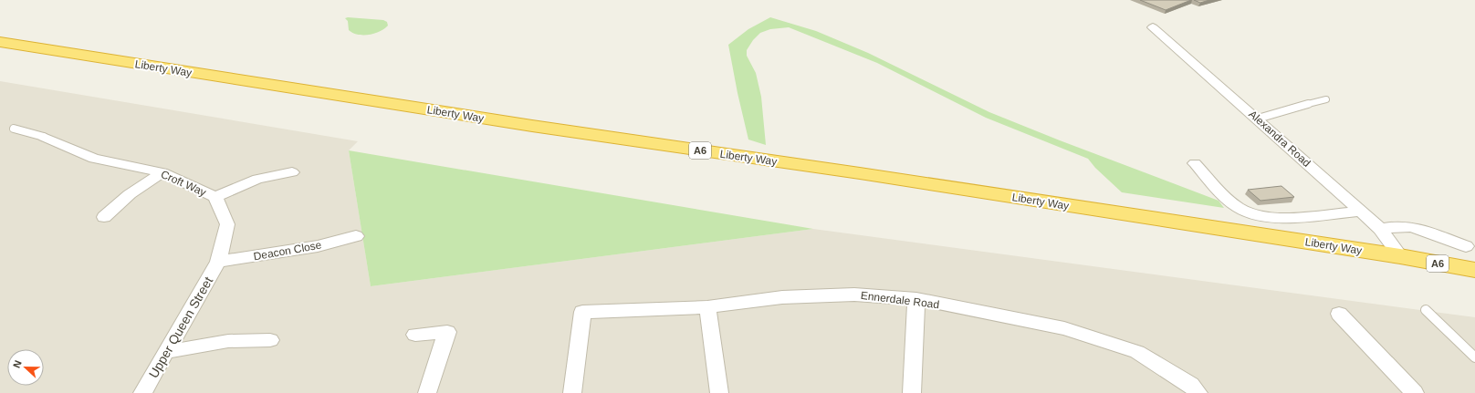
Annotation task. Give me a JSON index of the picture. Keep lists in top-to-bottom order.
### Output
{
  "streets": {
    "highway": ["Liberty Way", "A6"],
    "street": [
      "Alexandra Road",
      "Croft Way",
      "Deacon Close",
      "Ennerdale Road",
      "Upper Queen Street"
    ]
  },
  "crossings": [
    ["Liberty Way", "Alexandra Road"],
    ["Croft Way", "Deacon Close"],
    ["Croft Way", "Upper Queen Street"],
    ["Deacon Close", "Upper Queen Street"]
  ],
  "north": "left"
}
